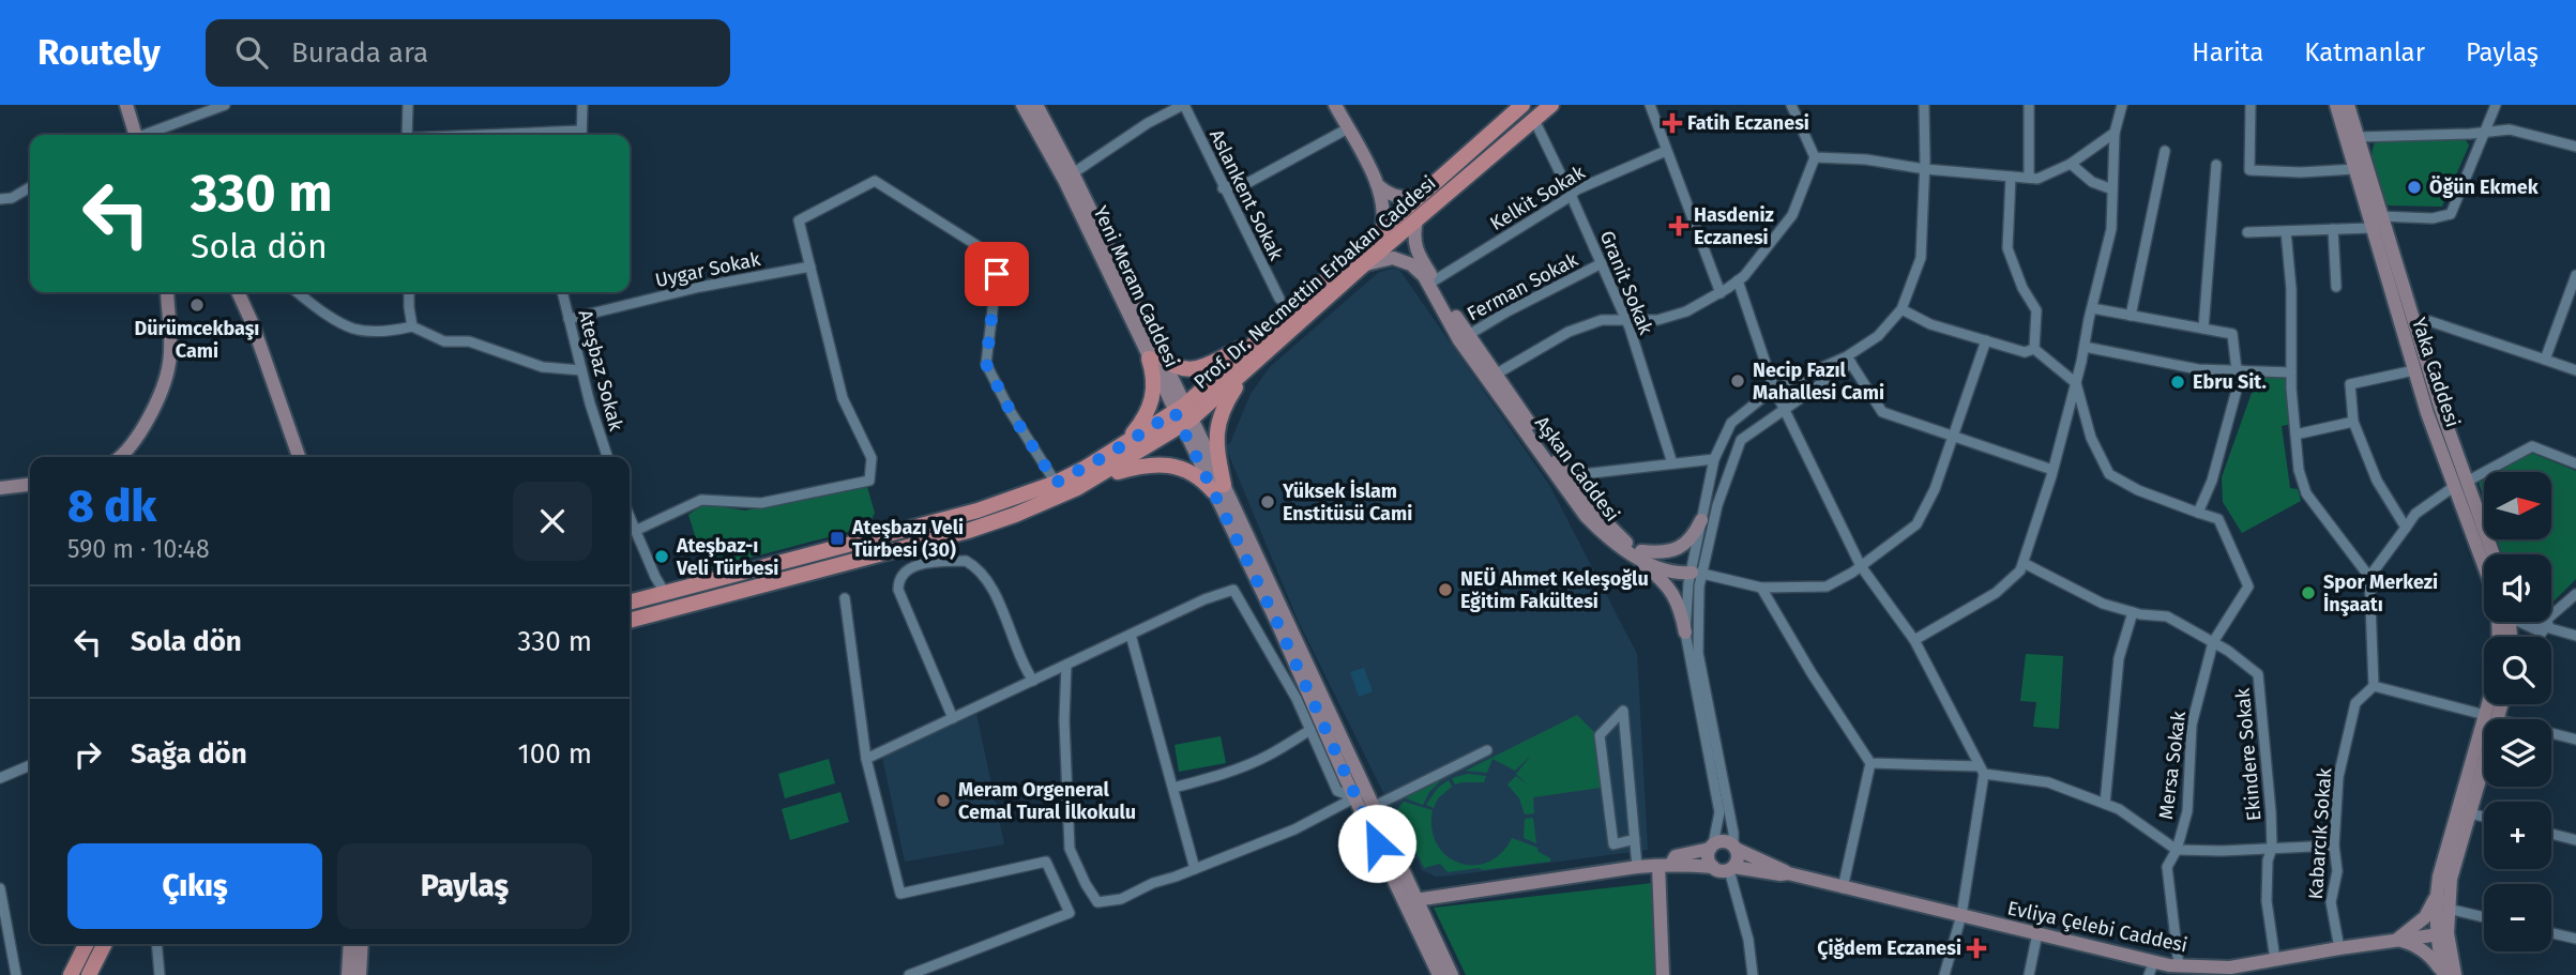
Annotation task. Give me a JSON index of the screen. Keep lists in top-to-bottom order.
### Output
{
  "streets": {
    "main road": ["Prof. Dr. Necmettin Erbakan Caddesi"],
    "street": [
      "Aslankent Sokak",
      "Kelkit Sokak",
      "Uygar Sokak",
      "Granit Sokak",
      "Yeni Meram Caddesi",
      "Ferman Sokak",
      "Ateşbaz Sokak",
      "Yaka Caddesi",
      "Aşkan Caddesi",
      "Ekindere Sokak",
      "Mersa Sokak",
      "Kabarcık Sokak",
      "Evliya Çelebi Caddesi"
    ]
  },
  "crossings": [
    ["Kelkit Sokak", "Granit Sokak"],
    ["Kelkit Sokak", "Aşkan Caddesi"],
    ["Uygar Sokak", "Ateşbaz Sokak"],
    ["Prof. Dr. Necmettin Erbakan Caddesi", "Granit Sokak"],
    ["Prof. Dr. Necmettin Erbakan Caddesi", "Yeni Meram Caddesi"],
    ["Prof. Dr. Necmettin Erbakan Caddesi", "Aşkan Caddesi"],
    ["Granit Sokak", "Ferman Sokak"],
    ["Ferman Sokak", "Aşkan Caddesi"],
    ["Ekindere Sokak", "Mersa Sokak"],
    ["Ekindere Sokak", "Evliya Çelebi Caddesi"],
    ["Mersa Sokak", "Evliya Çelebi Caddesi"],
    ["Kabarcık Sokak", "Evliya Çelebi Caddesi"]
  ],
  "places": {
    "health": ["Fatih Eczanesi", "Hasdeniz Eczanesi", "Çiğdem Eczanesi"],
    "other": [
      "Öğün Ekmek",
      "Dürümcekbaşı Cami",
      "Necip Fazıl Mahallesi Cami",
      "Ebru Sit.",
      "Yüksek İslam Enstitüsü Cami",
      "Ateşbaz-ı Veli Türbesi",
      "NEÜ Ahmet Keleşoğlu Eğitim Fakültesi",
      "Spor Merkezi İnşaatı",
      "Meram Orgeneral Cemal Tural İlkokulu"
    ],
    "transit": ["Ateşbazı Veli Türbesi (30)"]
  },
  "north": "right",
  "page": {
    "header": "Routely",
    "search": "Burada ara",
    "nav": ["Harita", "Katmanlar", "Paylaş"],
    "turn": ["330 m", "Sola dön"],
    "heading": ["8 dk", "590 m · 10:48"],
    "map_buttons": ["+", "−"],
    "list": [
      {
        "name": "Sola dön",
        "value": "330 m"
      },
      {
        "name": "Sağa dön",
        "value": "100 m"
      }
    ],
    "buttons": ["Çıkış", "Paylaş"]
  }
}
